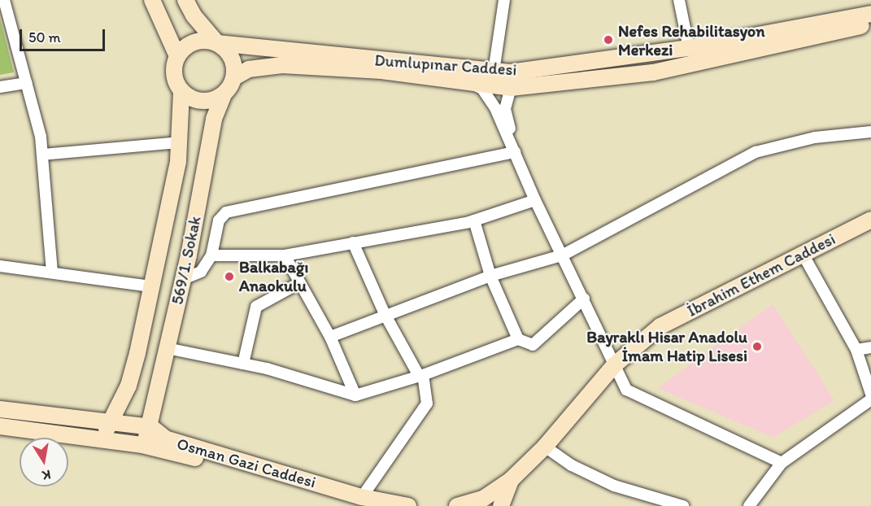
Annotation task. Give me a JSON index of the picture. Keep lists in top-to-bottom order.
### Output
{
  "streets": {
    "main road": [
      "Dumlupınar Caddesi",
      "569/1. Sokak",
      "İbrahim Ethem Caddesi",
      "Osman Gazi Caddesi"
    ]
  },
  "crossings": [
    ["Dumlupınar Caddesi", "569/1. Sokak"],
    ["569/1. Sokak", "Osman Gazi Caddesi"]
  ],
  "places": ["Nefes Rehabilitasyon Merkezi", "Balkabağı Anaokulu", "Bayraklı Hisar Anadolu İmam Hatip Lisesi"],
  "scale_bar": "50 m",
  "north": "bottom"
}
